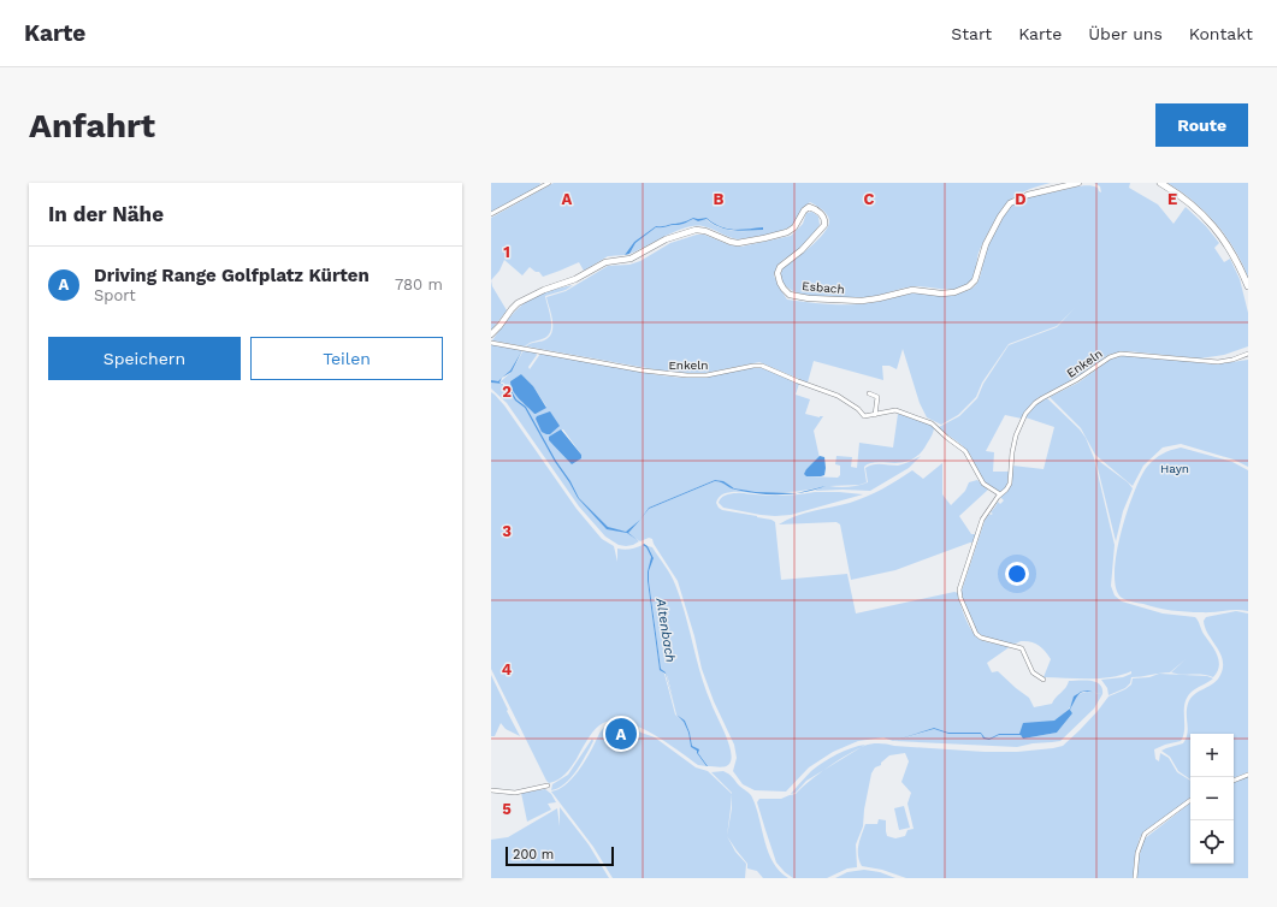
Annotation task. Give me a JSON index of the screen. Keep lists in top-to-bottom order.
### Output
{
  "streets": {
    "street": ["Esbach", "Enkeln"]
  },
  "water": ["Altenbach"],
  "parks": ["Hayn"],
  "scale_bar": "200 m",
  "page": {
    "header": "Karte",
    "nav": [
      "Start",
      "Karte",
      "Über uns",
      "Kontakt"
    ],
    "buttons": [
      "Route",
      ["Speichern", "Teilen"]
    ],
    "title": "Anfahrt",
    "heading": "In der Nähe",
    "list": [
      {
        "mark": "A",
        "name": "Driving Range Golfplatz Kürten",
        "note": "Sport",
        "value": "780 m"
      }
    ],
    "pins": "A",
    "map_buttons": ["+", "−"],
    "scale": "200 m"
  },
  "grid": {
    "columns": [
      "A",
      "B",
      "C",
      "D",
      "E"
    ],
    "rows": [
      "1",
      "2",
      "3",
      "4",
      "5"
    ]
  }
}
